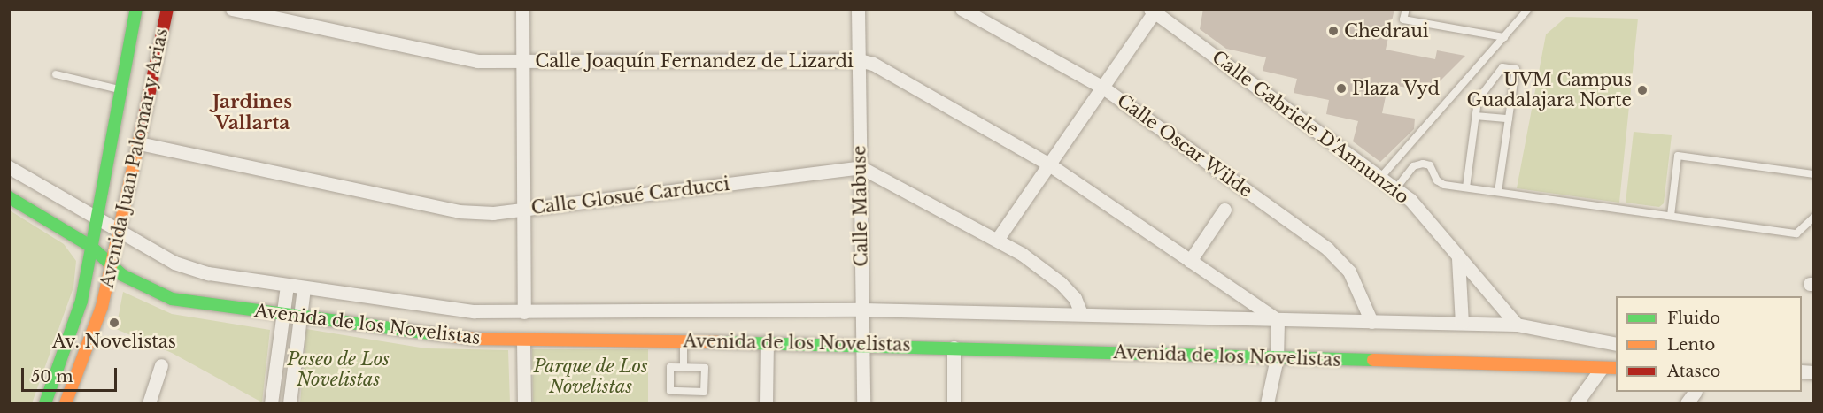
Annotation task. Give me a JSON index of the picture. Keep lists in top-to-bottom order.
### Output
{
  "streets": {
    "street": [
      "Calle Joaquín Fernandez de Lizardi",
      "Calle Gabriele D'Annunzio",
      "Calle Oscar Wilde",
      "Avenida Juan Palomar y Arias",
      "Calle Glosué Carducci",
      "Calle Mabuse",
      "Avenida de los Novelistas"
    ]
  },
  "crossings": [
    ["Calle Joaquín Fernandez de Lizardi", "Calle Mabuse"],
    ["Calle Joaquín Fernandez de Lizardi", "Avenida de los Novelistas"],
    ["Calle Gabriele D'Annunzio", "Avenida de los Novelistas"],
    ["Calle Oscar Wilde", "Avenida de los Novelistas"],
    ["Avenida Juan Palomar y Arias", "Calle Glosué Carducci"],
    ["Avenida Juan Palomar y Arias", "Avenida de los Novelistas"],
    ["Calle Glosué Carducci", "Calle Mabuse"],
    ["Calle Mabuse", "Avenida de los Novelistas"]
  ],
  "districts": ["Jardines Vallarta"],
  "parks": ["Paseo de Los Novelistas", "Parque de Los Novelistas"],
  "places": [
    "Chedraui",
    "Plaza Vyd",
    "UVM Campus Guadalajara Norte",
    "Av. Novelistas"
  ],
  "legend": ["Fluido", "Lento", "Atasco"],
  "scale_bar": "50 m"
}
